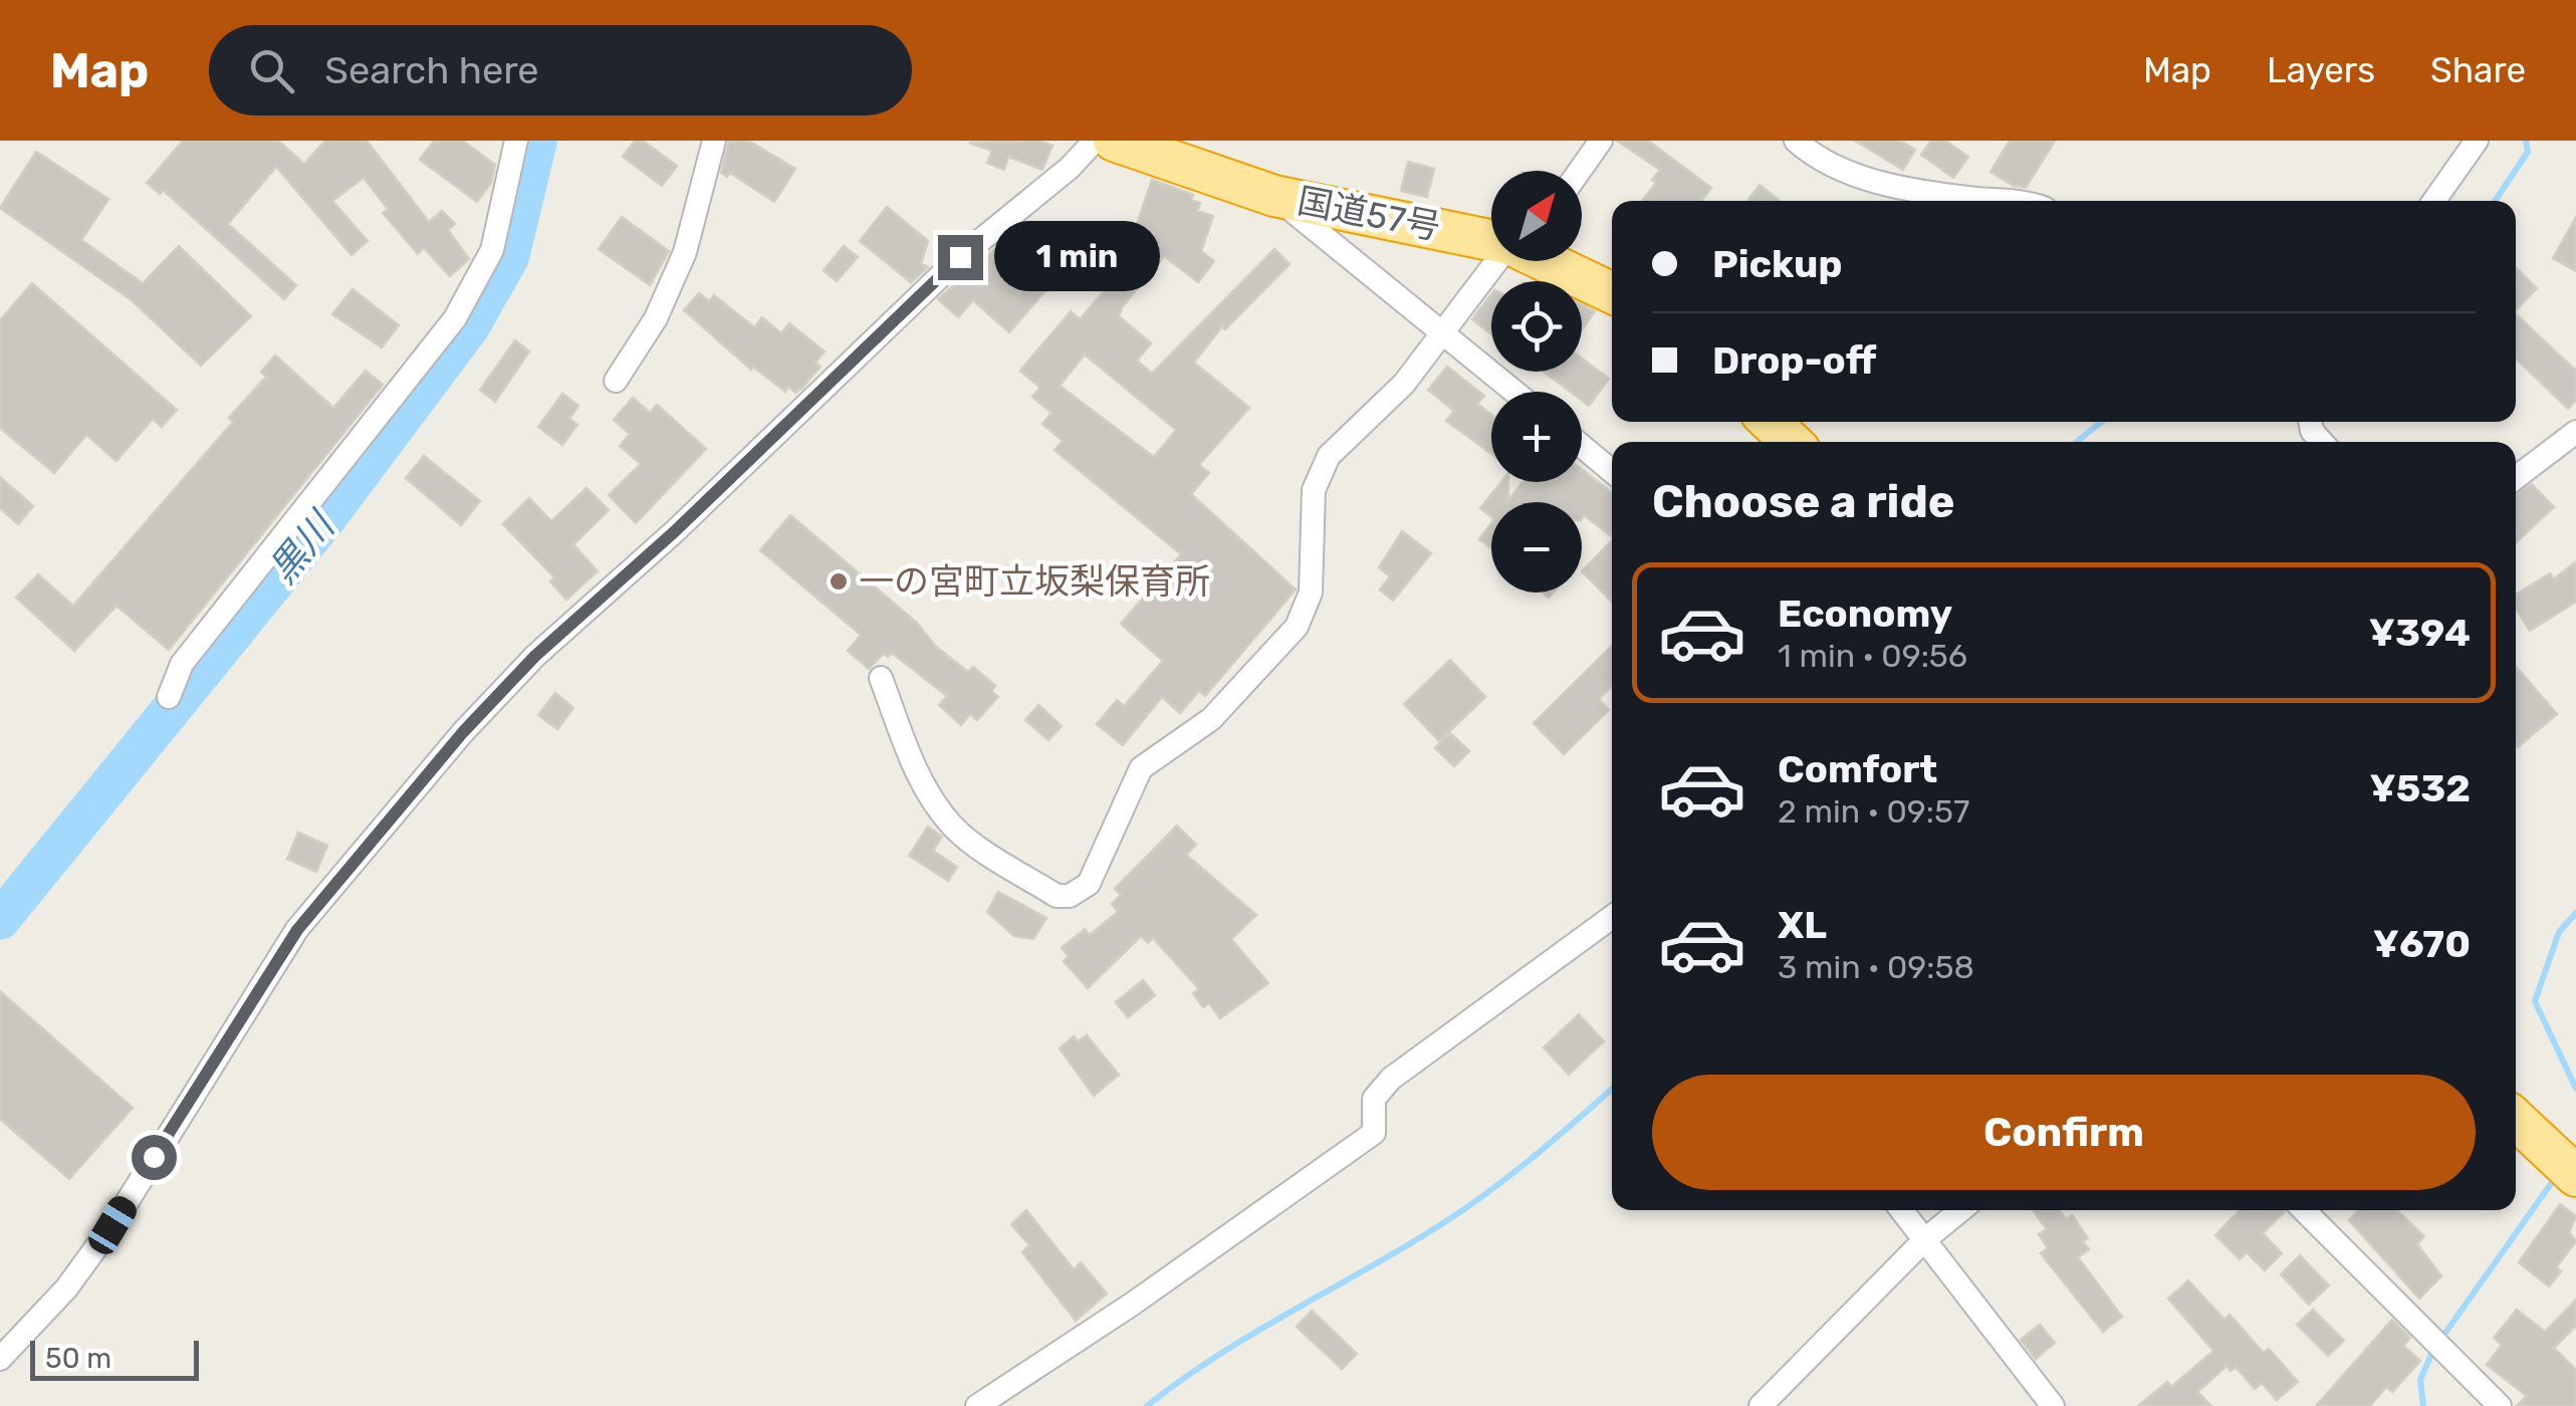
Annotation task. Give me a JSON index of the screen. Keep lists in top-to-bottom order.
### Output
{
  "streets": {
    "highway": ["国道57号"]
  },
  "water": ["黒川"],
  "places": ["一の宮町立坂梨保育所"],
  "scale_bar": "50 m",
  "north": "top right",
  "page": {
    "header": "Map",
    "search": "Search here",
    "nav": ["Map", "Layers", "Share"],
    "map_buttons": ["+", "−"],
    "banner": ["Pickup", "Drop-off"],
    "bubble": "1 min",
    "heading": "Choose a ride",
    "list": [
      {
        "name": "Economy",
        "note": "1 min · 09:56",
        "value": "¥394"
      },
      {
        "name": "Comfort",
        "note": "2 min · 09:57",
        "value": "¥532"
      },
      {
        "name": "XL",
        "note": "3 min · 09:58",
        "value": "¥670"
      }
    ],
    "buttons": "Confirm",
    "scale": "50 m"
  }
}
